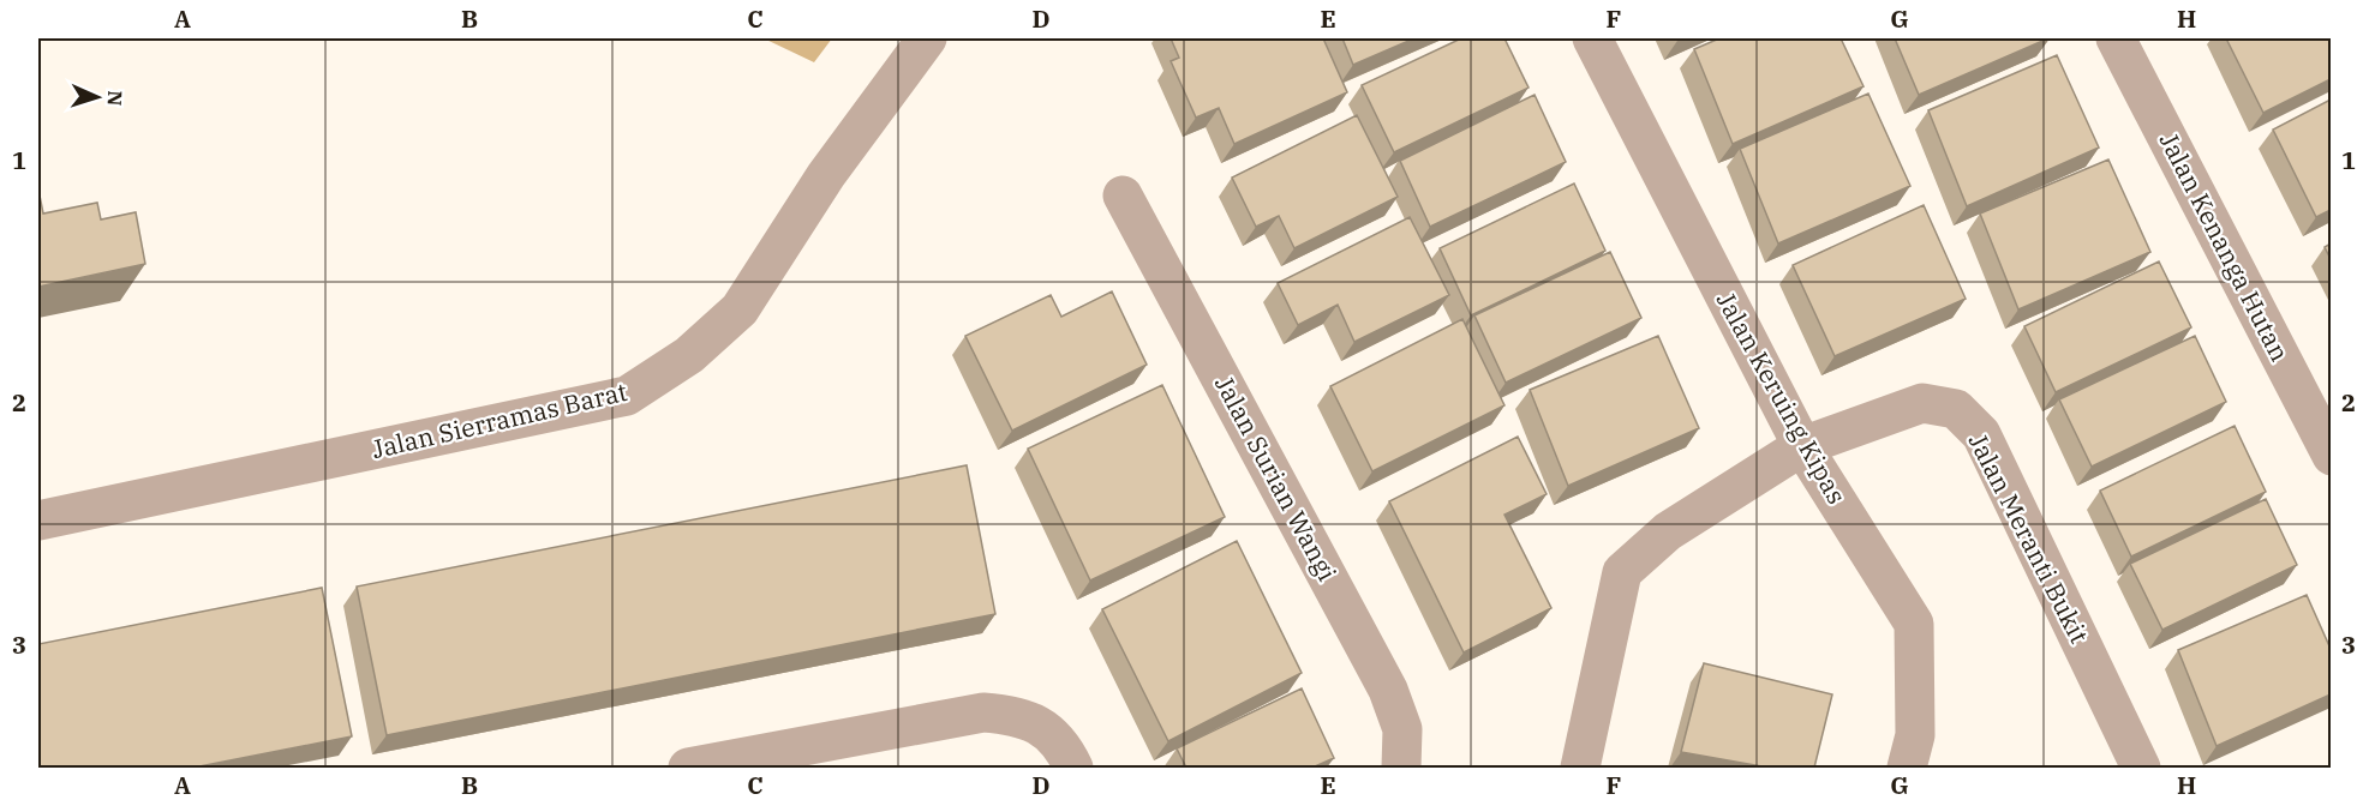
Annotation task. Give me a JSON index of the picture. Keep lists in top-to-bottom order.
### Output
{
  "streets": {
    "street": [
      "Jalan Kenanga Hutan",
      "Jalan Keruing Kipas",
      "Jalan Sierramas Barat",
      "Jalan Surian Wangi",
      "Jalan Meranti Bukit"
    ]
  },
  "crossings": [
    ["Jalan Keruing Kipas", "Jalan Meranti Bukit"]
  ],
  "north": "right",
  "grid": {
    "columns": [
      "A",
      "B",
      "C",
      "D",
      "E",
      "F",
      "G",
      "H"
    ],
    "rows": ["1", "2", "3"]
  }
}
